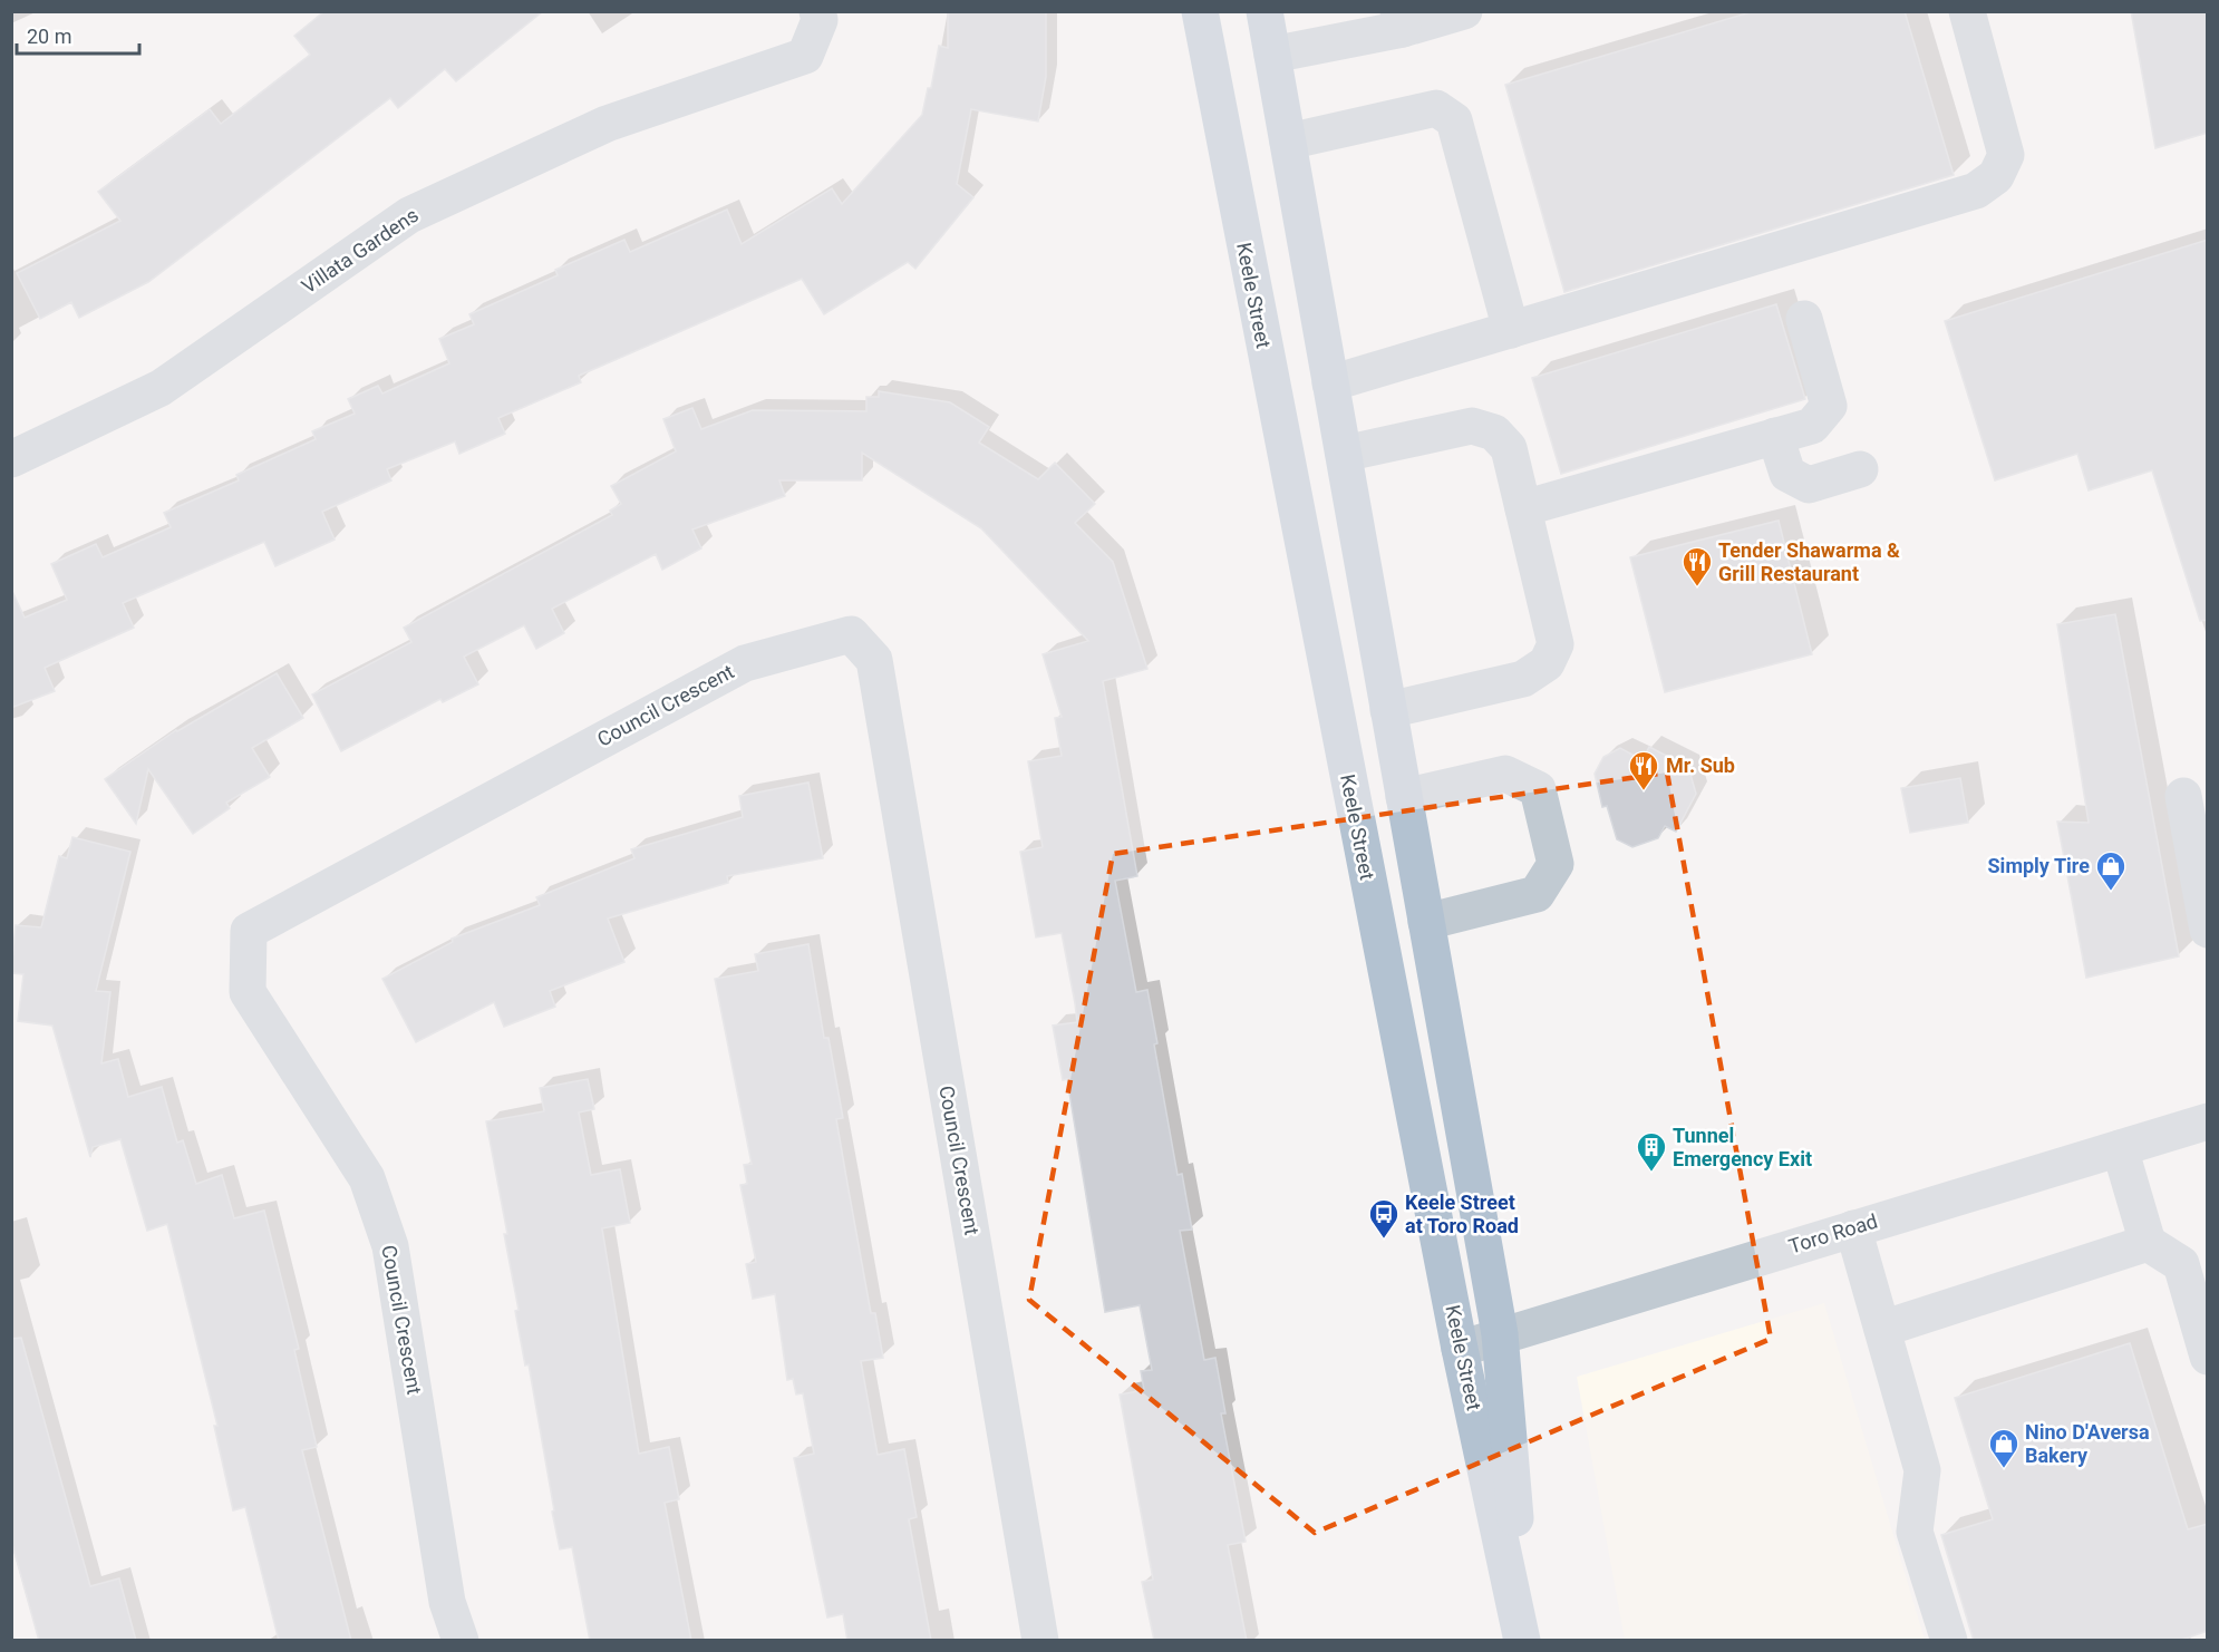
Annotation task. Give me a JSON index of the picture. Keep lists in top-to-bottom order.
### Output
{
  "streets": {
    "main road": ["Keele Street"],
    "street": ["Villata Gardens", "Council Crescent", "Toro Road"]
  },
  "crossings": [
    ["Keele Street", "Toro Road"]
  ],
  "places": {
    "restaurant": ["Tender Shawarma & Grill Restaurant", "Mr. Sub"],
    "shop": ["Simply Tire", "Nino D'Aversa Bakery"],
    "building": ["Tunnel Emergency Exit"],
    "bus stop": ["Keele Street at Toro Road"]
  },
  "scale_bar": "20 m"
}
